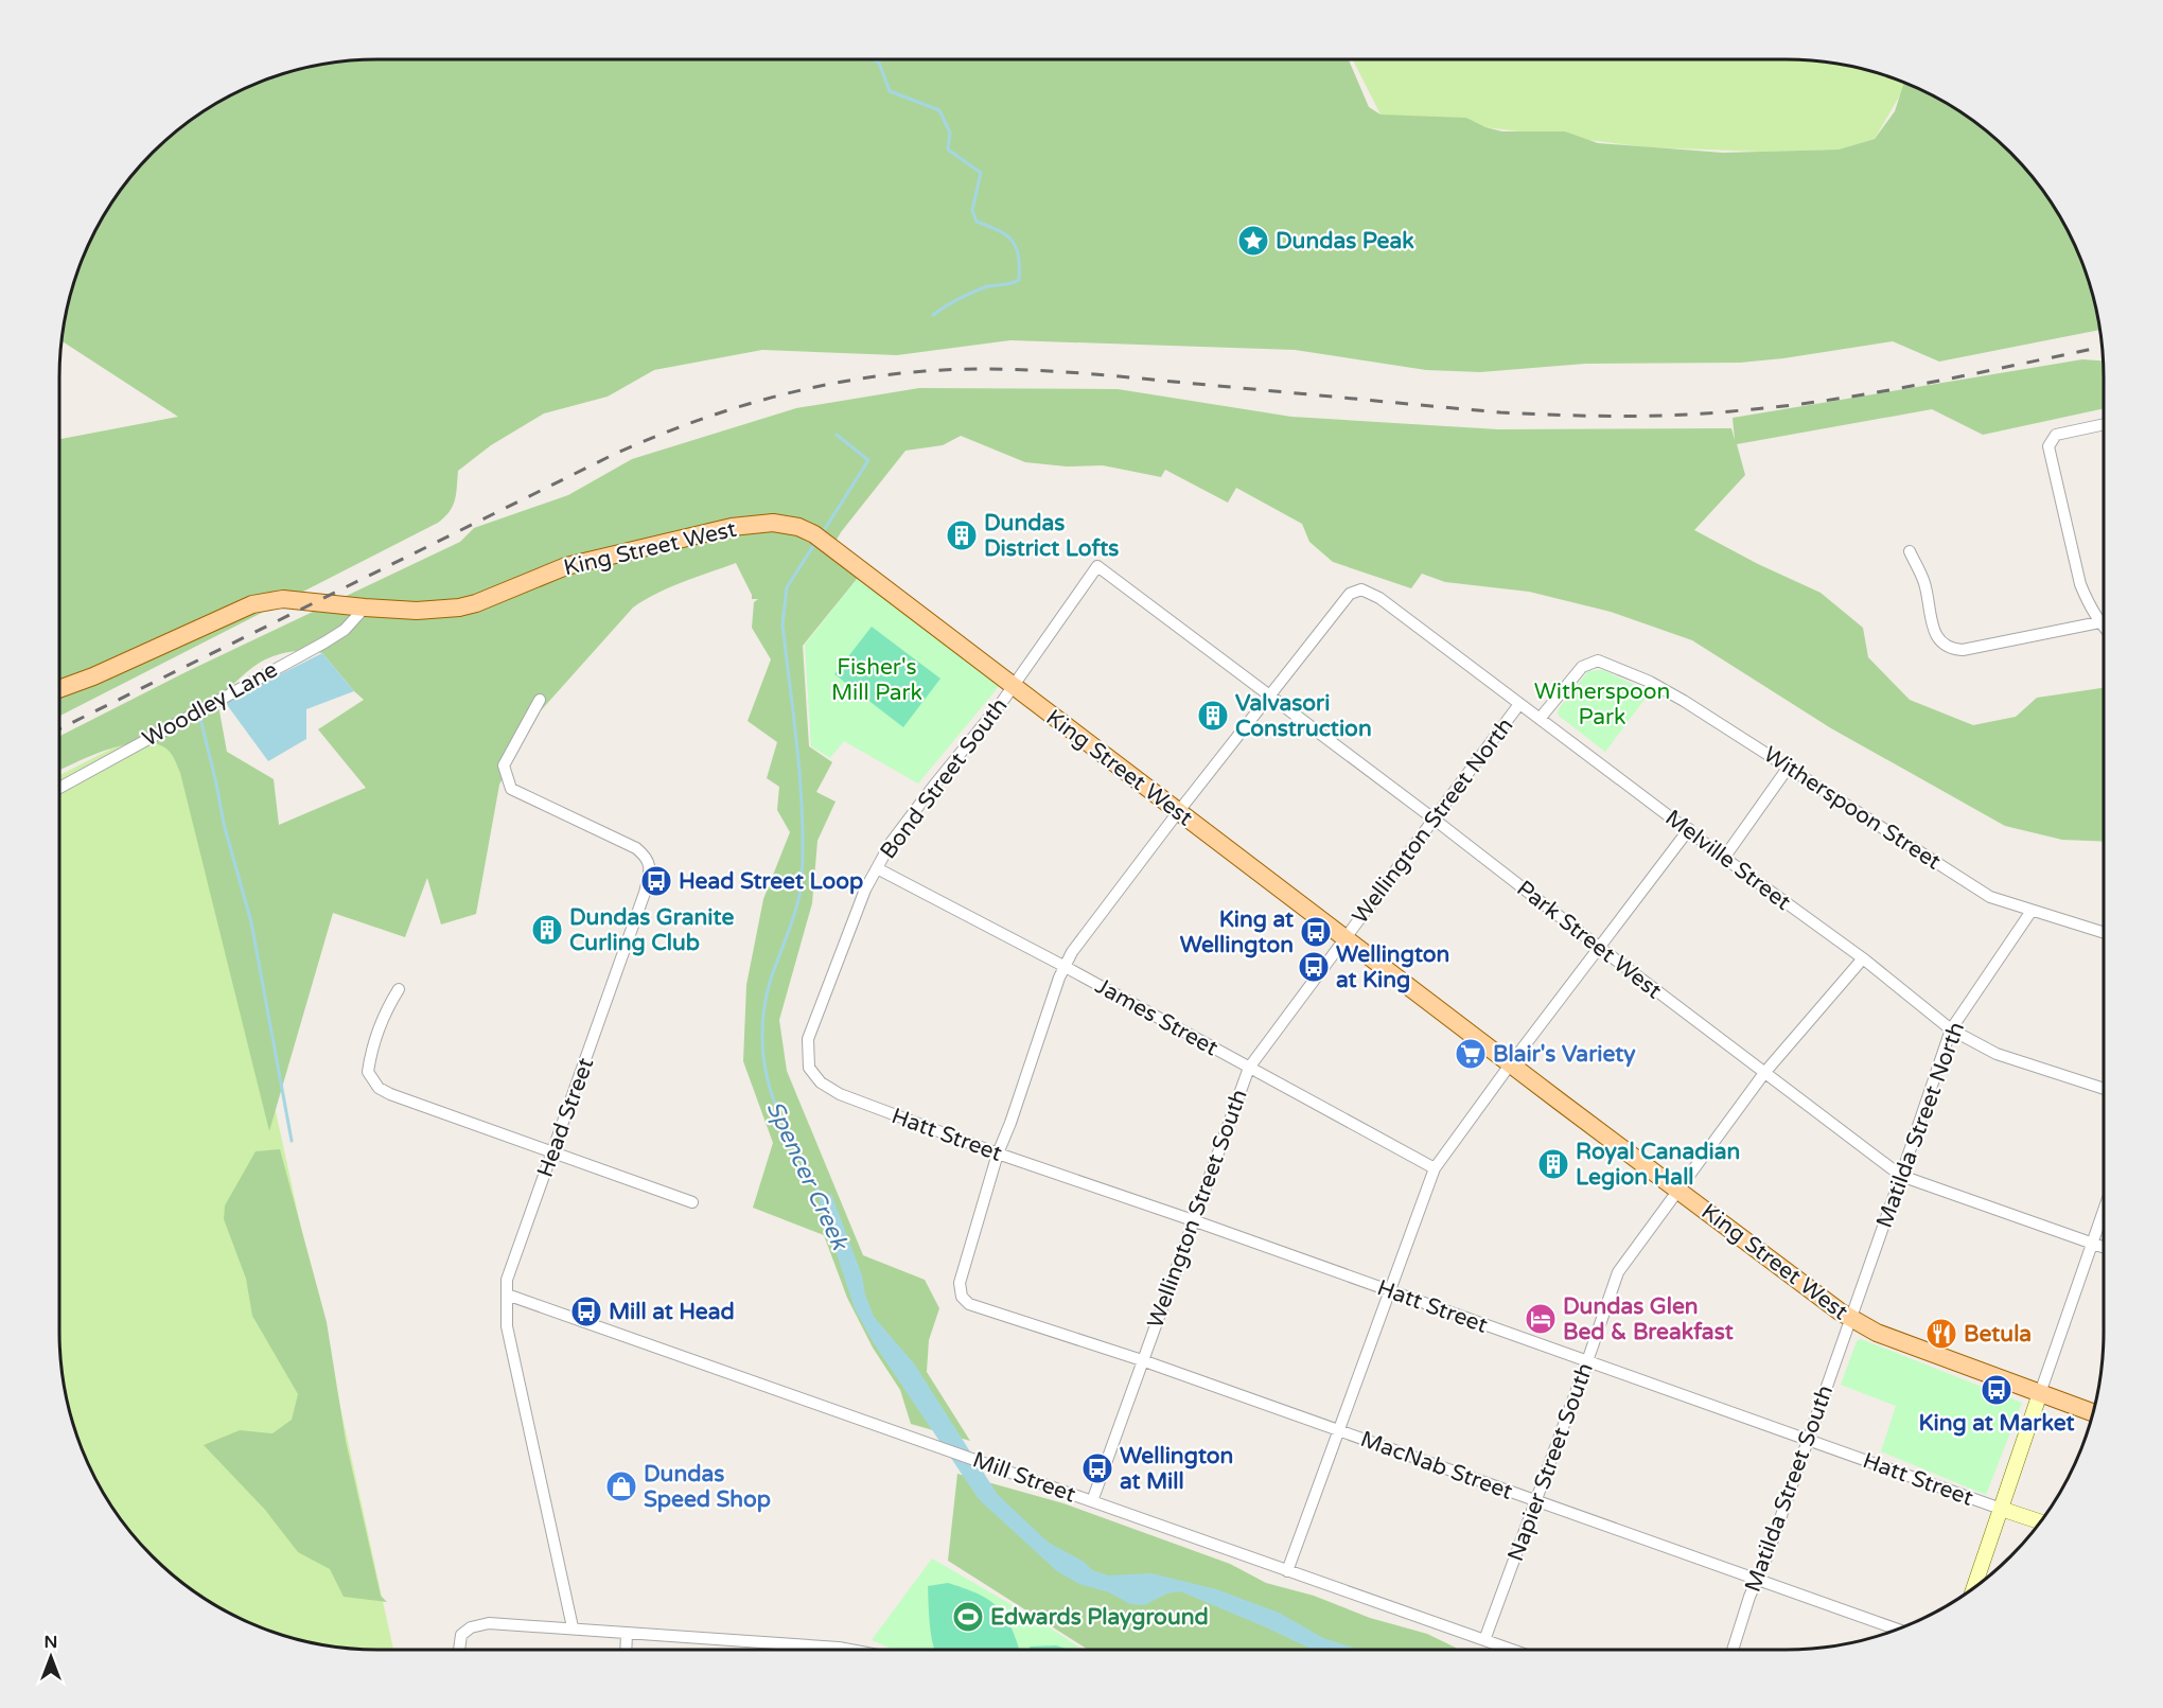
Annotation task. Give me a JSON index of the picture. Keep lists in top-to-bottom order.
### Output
{
  "streets": {
    "main road": ["King Street West"],
    "street": [
      "Woodley Lane",
      "Bond Street South",
      "Witherspoon Street",
      "Wellington Street North",
      "Melville Street",
      "Park Street West",
      "James Street",
      "Head Street",
      "Matilda Street North",
      "Hatt Street",
      "Wellington Street South",
      "Napier Street South",
      "MacNab Street",
      "Mill Street",
      "Matilda Street South"
    ]
  },
  "crossings": [
    ["King Street West", "Woodley Lane"],
    ["King Street West", "Bond Street South"],
    ["King Street West", "Wellington Street North"],
    ["King Street West", "Matilda Street North"],
    ["King Street West", "Wellington Street South"],
    ["King Street West", "Napier Street South"],
    ["King Street West", "Matilda Street South"],
    ["Bond Street South", "Park Street West"],
    ["Bond Street South", "James Street"],
    ["Bond Street South", "Hatt Street"],
    ["Witherspoon Street", "Wellington Street North"],
    ["Witherspoon Street", "Matilda Street North"],
    ["Wellington Street North", "Melville Street"],
    ["Wellington Street North", "Park Street West"],
    ["Wellington Street North", "Wellington Street South"],
    ["Melville Street", "Park Street West"],
    ["Melville Street", "Matilda Street North"],
    ["Melville Street", "Napier Street South"],
    ["Park Street West", "Matilda Street North"],
    ["Park Street West", "Napier Street South"],
    ["James Street", "Wellington Street South"],
    ["Head Street", "Mill Street"],
    ["Matilda Street North", "Matilda Street South"],
    ["Hatt Street", "Wellington Street South"],
    ["Hatt Street", "Napier Street South"],
    ["Hatt Street", "MacNab Street"],
    ["Hatt Street", "Matilda Street South"],
    ["Wellington Street South", "MacNab Street"],
    ["Wellington Street South", "Mill Street"],
    ["Napier Street South", "MacNab Street"],
    ["Napier Street South", "Mill Street"],
    ["MacNab Street", "Matilda Street South"]
  ],
  "water": ["Spencer Creek"],
  "parks": ["Fisher's Mill Park", "Witherspoon Park"],
  "places": {
    "place": ["Dundas Peak"],
    "building": [
      "Dundas District Lofts",
      "Valvasori Construction",
      "Dundas Granite Curling Club",
      "Royal Canadian Legion Hall"
    ],
    "bus stop": [
      "Head Street Loop",
      "King at Wellington",
      "Wellington at King",
      "Mill at Head",
      "King at Market",
      "Wellington at Mill"
    ],
    "supermarket": ["Blair's Variety"],
    "hotel": ["Dundas Glen Bed & Breakfast"],
    "restaurant": ["Betula"],
    "shop": ["Dundas Speed Shop"],
    "sports": ["Edwards Playground"]
  },
  "north": "top"
}
